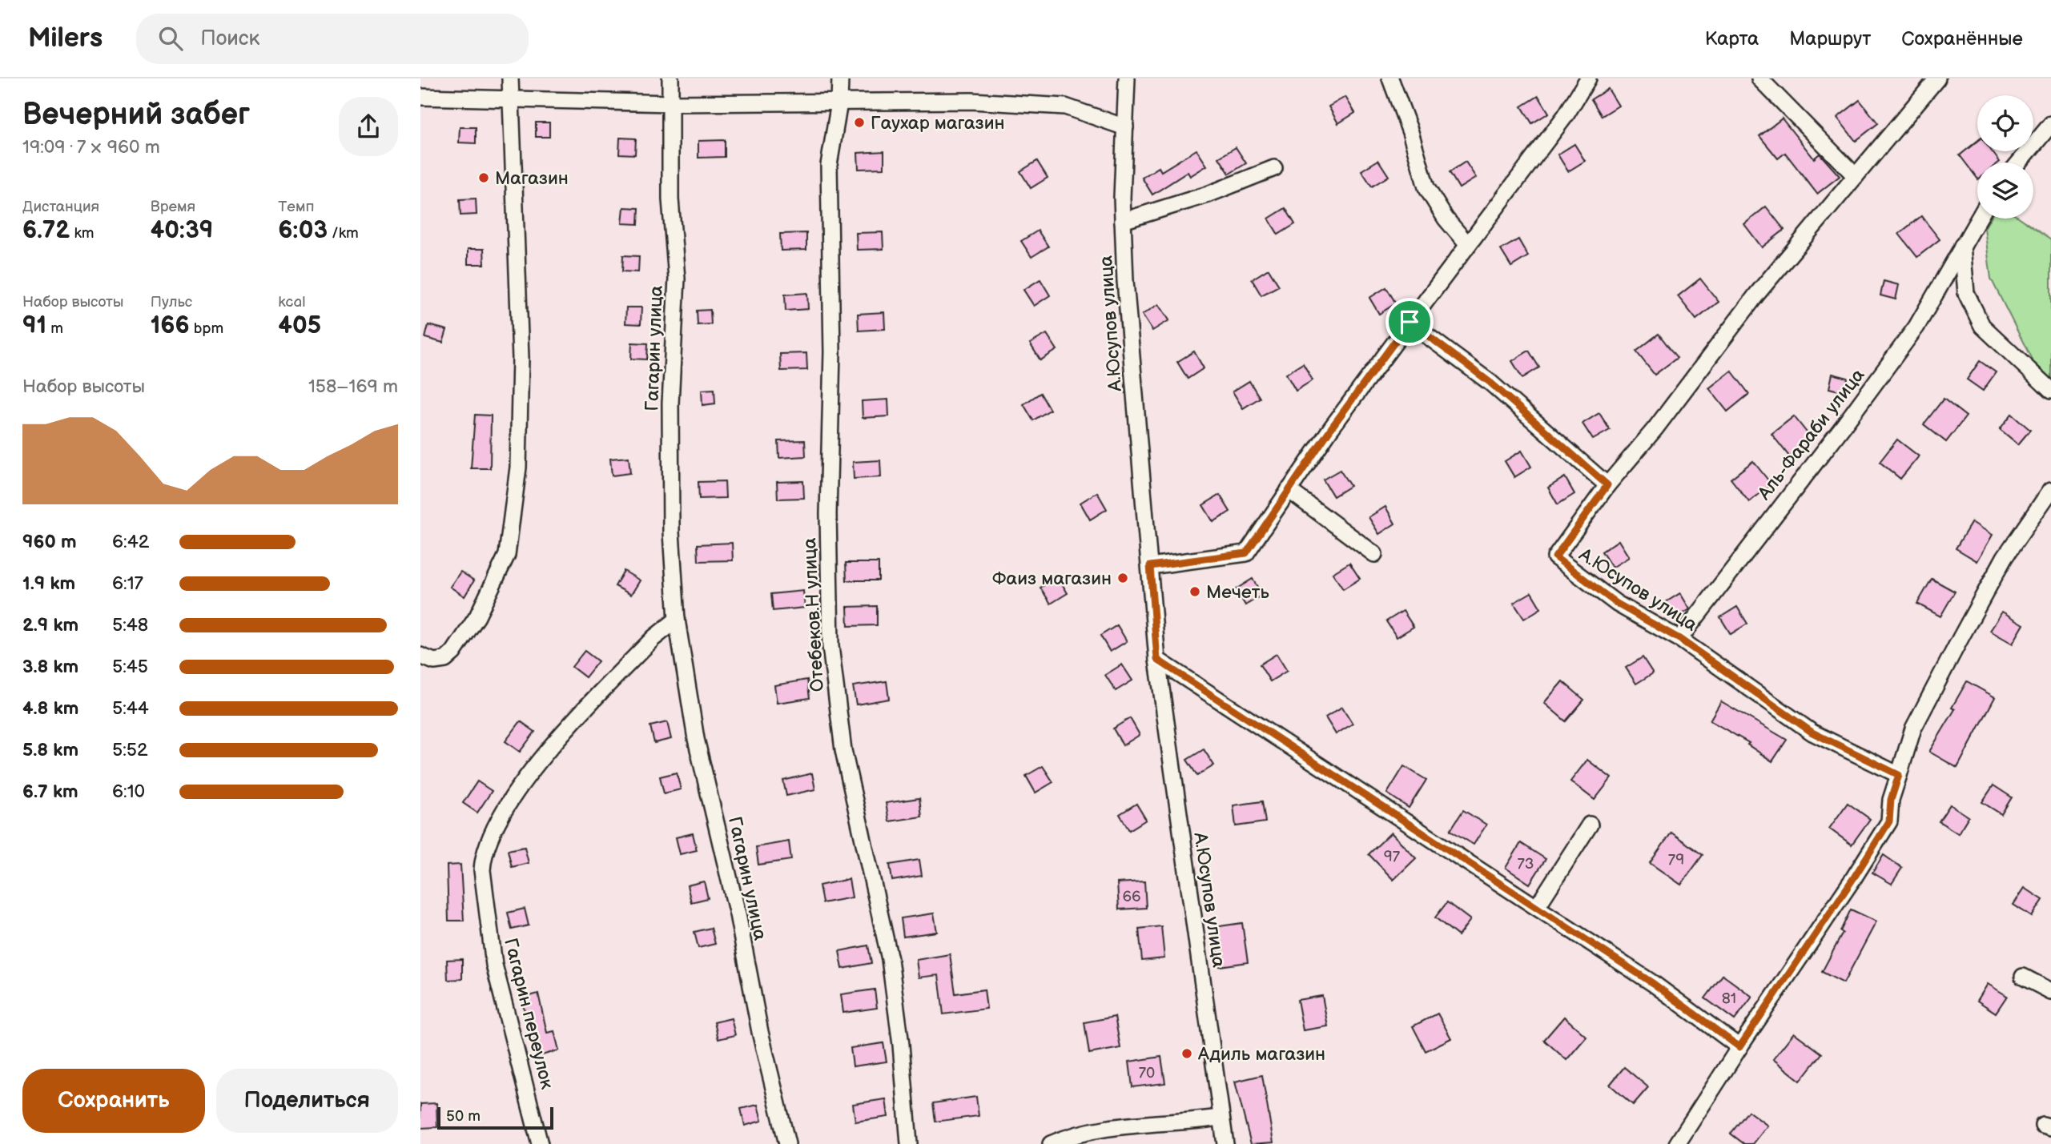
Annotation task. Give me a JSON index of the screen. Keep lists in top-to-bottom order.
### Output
{
  "streets": {
    "street": [
      "А.Юсупов улица",
      "Гагарин улица",
      "Аль-Фараби улица",
      "Отебеков.Н улица",
      "Гагарин переулок"
    ]
  },
  "crossings": [
    ["А.Юсупов улица", "Аль-Фараби улица"],
    ["Гагарин улица", "Гагарин переулок"]
  ],
  "places": [
    "Гаухар магазин",
    "Магазин",
    "Фаиз магазин",
    "Мечеть",
    "Адиль магазин"
  ],
  "house_numbers": [
    "97",
    "79",
    "73",
    "66",
    "81",
    "70"
  ],
  "scale_bar": "50 m",
  "page": {
    "header": "Milers",
    "search": "Поиск",
    "nav": ["Карта", "Маршрут", "Сохранённые"],
    "heading": ["Вечерний забег", "19:09 · 7 × 960 m"],
    "stats": [
      ["Дистанция", "6.72 km"],
      ["Время", "40:39"],
      ["Темп", "6:03 /km"],
      ["Набор высоты", "91 m"],
      ["Пульс", "166 bpm"],
      ["kcal", "405"]
    ],
    "chart": ["Набор высоты", "158–169 m"],
    "list": [
      {
        "name": "960 m",
        "note": "6:42"
      },
      {
        "name": "1.9 km",
        "note": "6:17"
      },
      {
        "name": "2.9 km",
        "note": "5:48"
      },
      {
        "name": "3.8 km",
        "note": "5:45"
      },
      {
        "name": "4.8 km",
        "note": "5:44"
      },
      {
        "name": "5.8 km",
        "note": "5:52"
      },
      {
        "name": "6.7 km",
        "note": "6:10"
      }
    ],
    "buttons": ["Сохранить", "Поделиться"],
    "scale": "50 m"
  }
}
